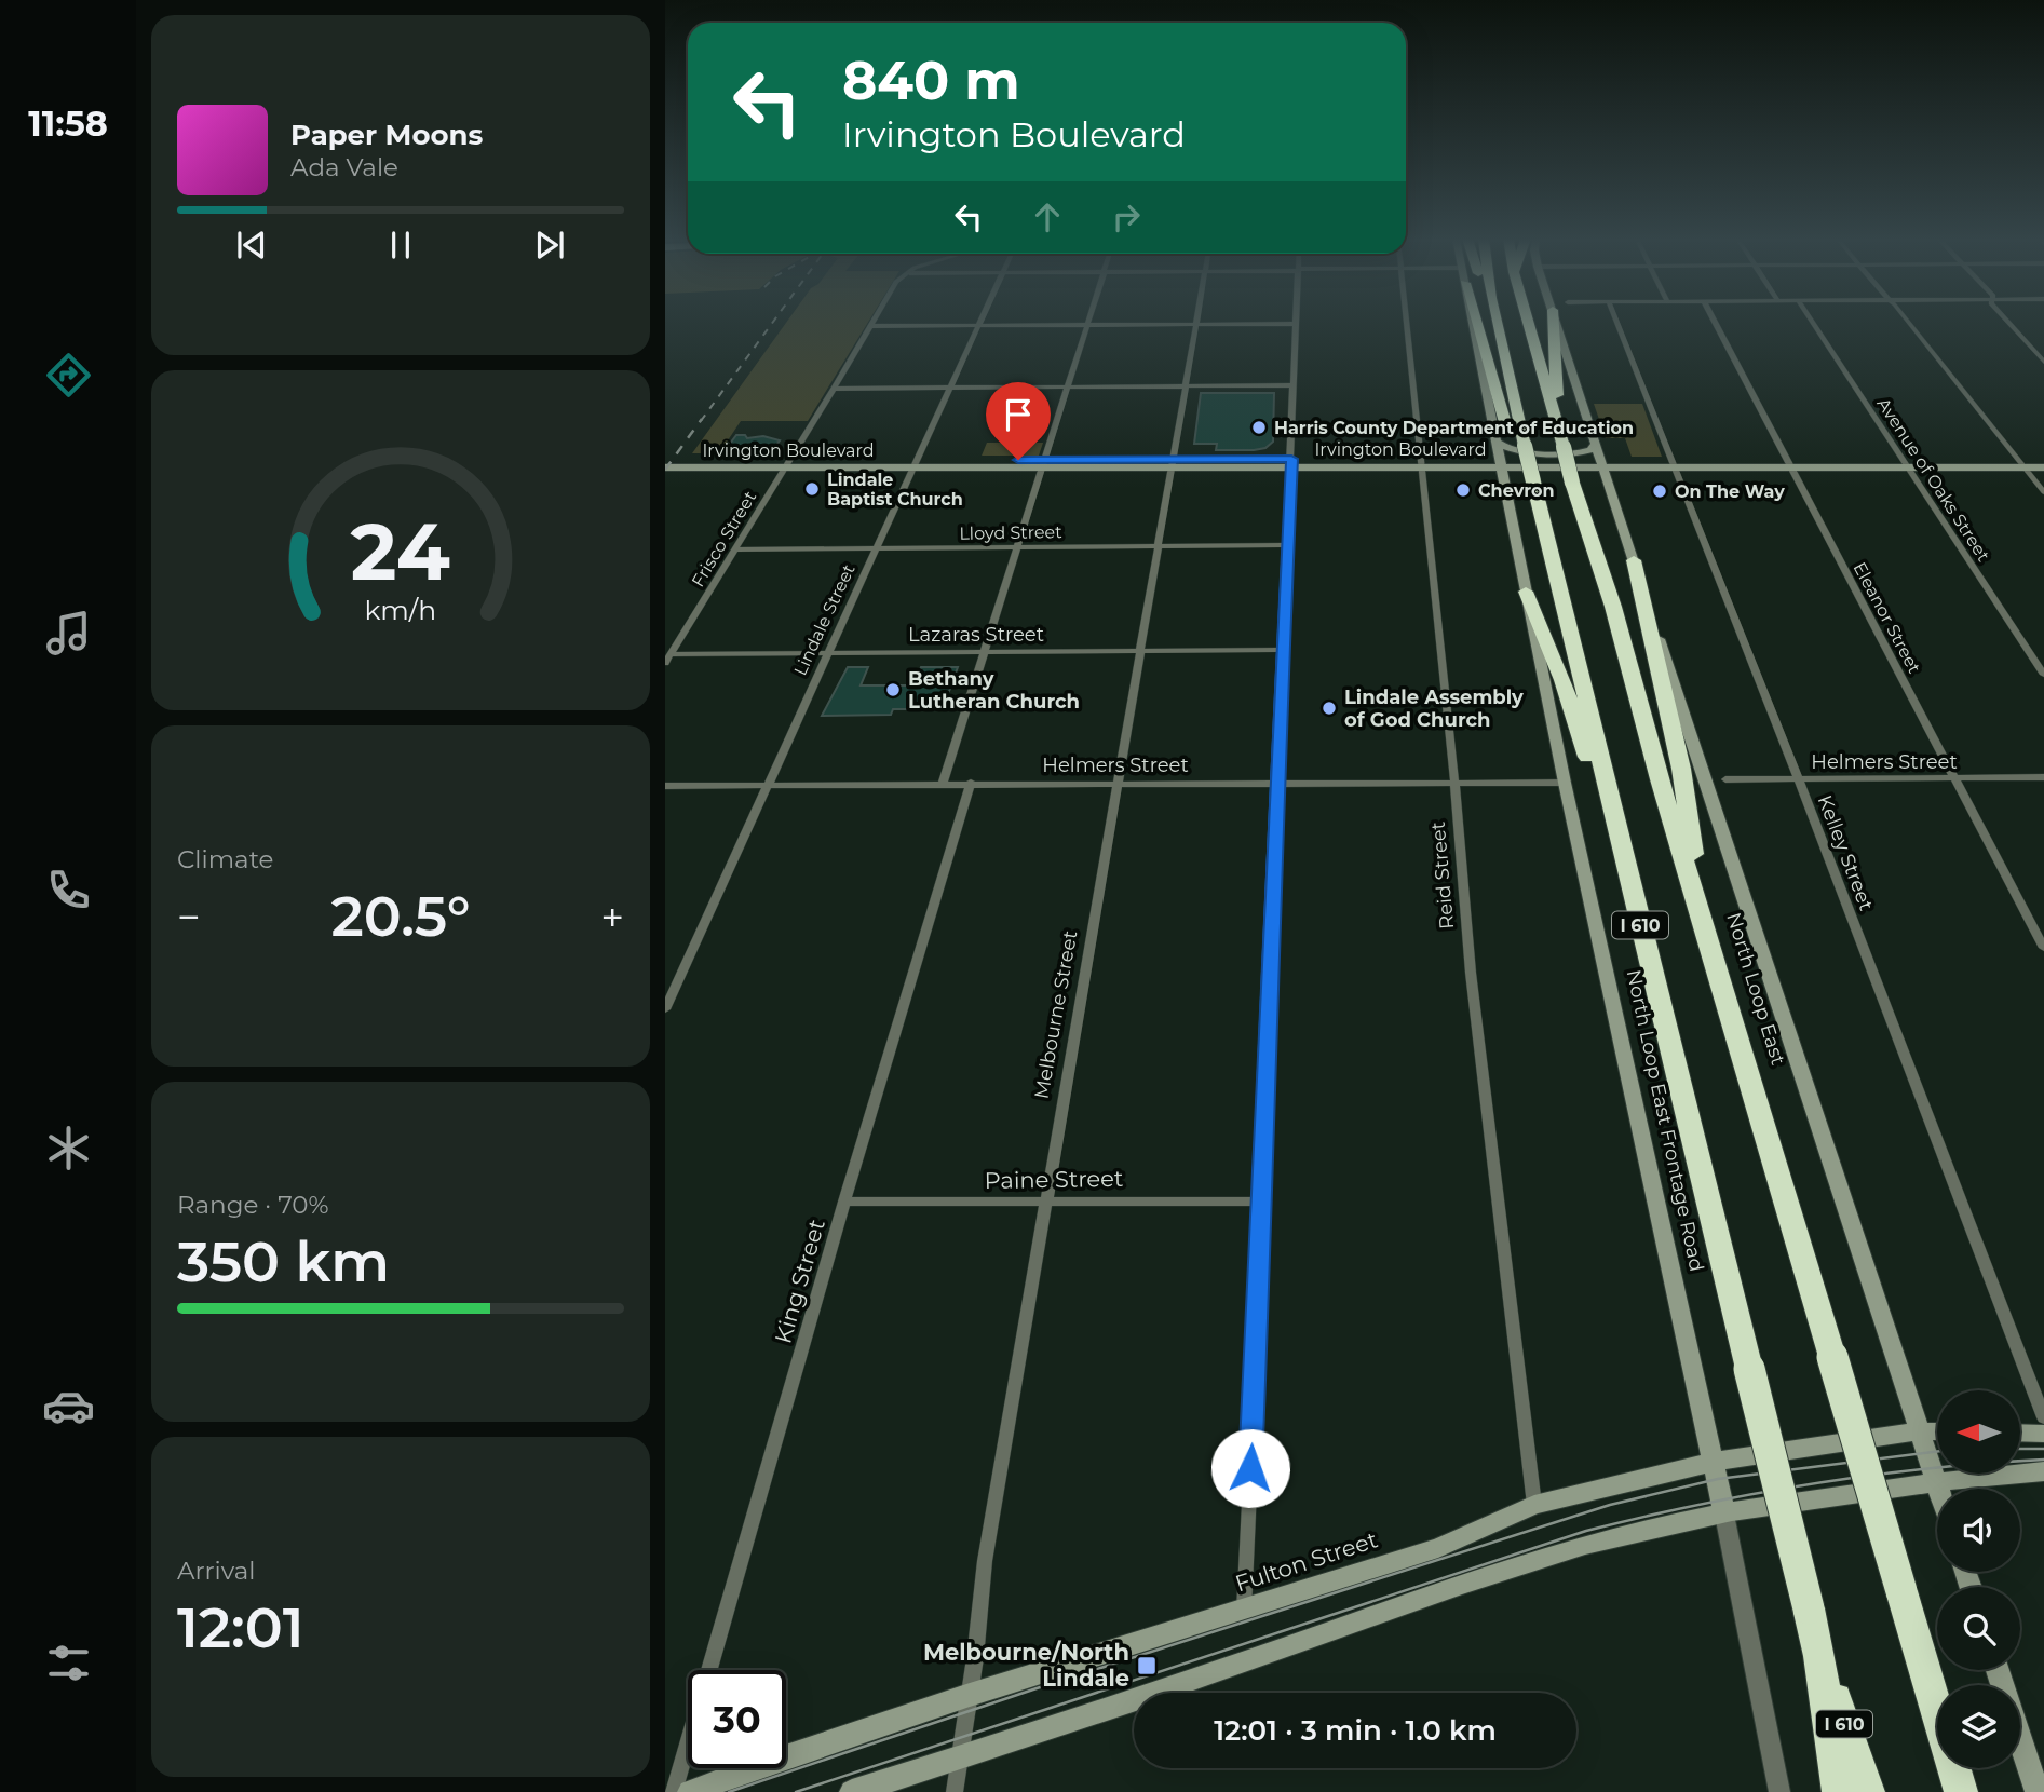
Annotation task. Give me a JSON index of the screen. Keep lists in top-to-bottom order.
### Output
{
  "streets": {
    "highway": ["I 610", "North Loop East"],
    "main road": ["Irvington Boulevard", "North Loop East Frontage Road", "Fulton Street"],
    "street": [
      "Avenue of Oaks Street",
      "Lloyd Street",
      "Frisco Street",
      "Eleanor Street",
      "Lindale Street",
      "Lazaras Street",
      "Helmers Street",
      "Kelley Street",
      "Reid Street",
      "Melbourne Street",
      "Paine Street",
      "King Street"
    ]
  },
  "crossings": [
    ["Irvington Boulevard", "Avenue of Oaks Street"],
    ["Irvington Boulevard", "Frisco Street"],
    ["Irvington Boulevard", "Eleanor Street"],
    ["Irvington Boulevard", "Lindale Street"],
    ["Irvington Boulevard", "Kelley Street"],
    ["Irvington Boulevard", "Reid Street"],
    ["Irvington Boulevard", "Melbourne Street"],
    ["Irvington Boulevard", "North Loop East Frontage Road"],
    ["Lloyd Street", "Frisco Street"],
    ["Lloyd Street", "Lindale Street"],
    ["Lloyd Street", "Melbourne Street"],
    ["Frisco Street", "Lazaras Street"],
    ["Eleanor Street", "Helmers Street"],
    ["Lindale Street", "Lazaras Street"],
    ["Lindale Street", "Helmers Street"],
    ["Lazaras Street", "Melbourne Street"],
    ["Helmers Street", "Kelley Street"],
    ["Helmers Street", "Reid Street"],
    ["Helmers Street", "Melbourne Street"],
    ["Helmers Street", "North Loop East Frontage Road"],
    ["Helmers Street", "King Street"],
    ["Reid Street", "Fulton Street"],
    ["Melbourne Street", "Paine Street"],
    ["Melbourne Street", "Fulton Street"],
    ["North Loop East Frontage Road", "Fulton Street"],
    ["Paine Street", "King Street"]
  ],
  "places": {
    "other": [
      "Harris County Department of Education",
      "Lindale Baptist Church",
      "Chevron",
      "On The Way",
      "Bethany Lutheran Church",
      "Lindale Assembly of God Church"
    ],
    "transit": ["Melbourne/North Lindale"]
  },
  "north": "left",
  "page": {
    "tabs": "11:58",
    "turn": ["840 m", "Irvington Boulevard"],
    "song": ["Paper Moons", "Ada Vale"],
    "tile": [
      "Climate",
      ["Range · 70%", "350 km"],
      ["Arrival", "12:01"]
    ],
    "heat": ["−", "20.5°", "+"],
    "limit": "30",
    "trip": "12:01 · 3 min · 1.0 km",
    "gauge": ["24", "km/h"]
  }
}
